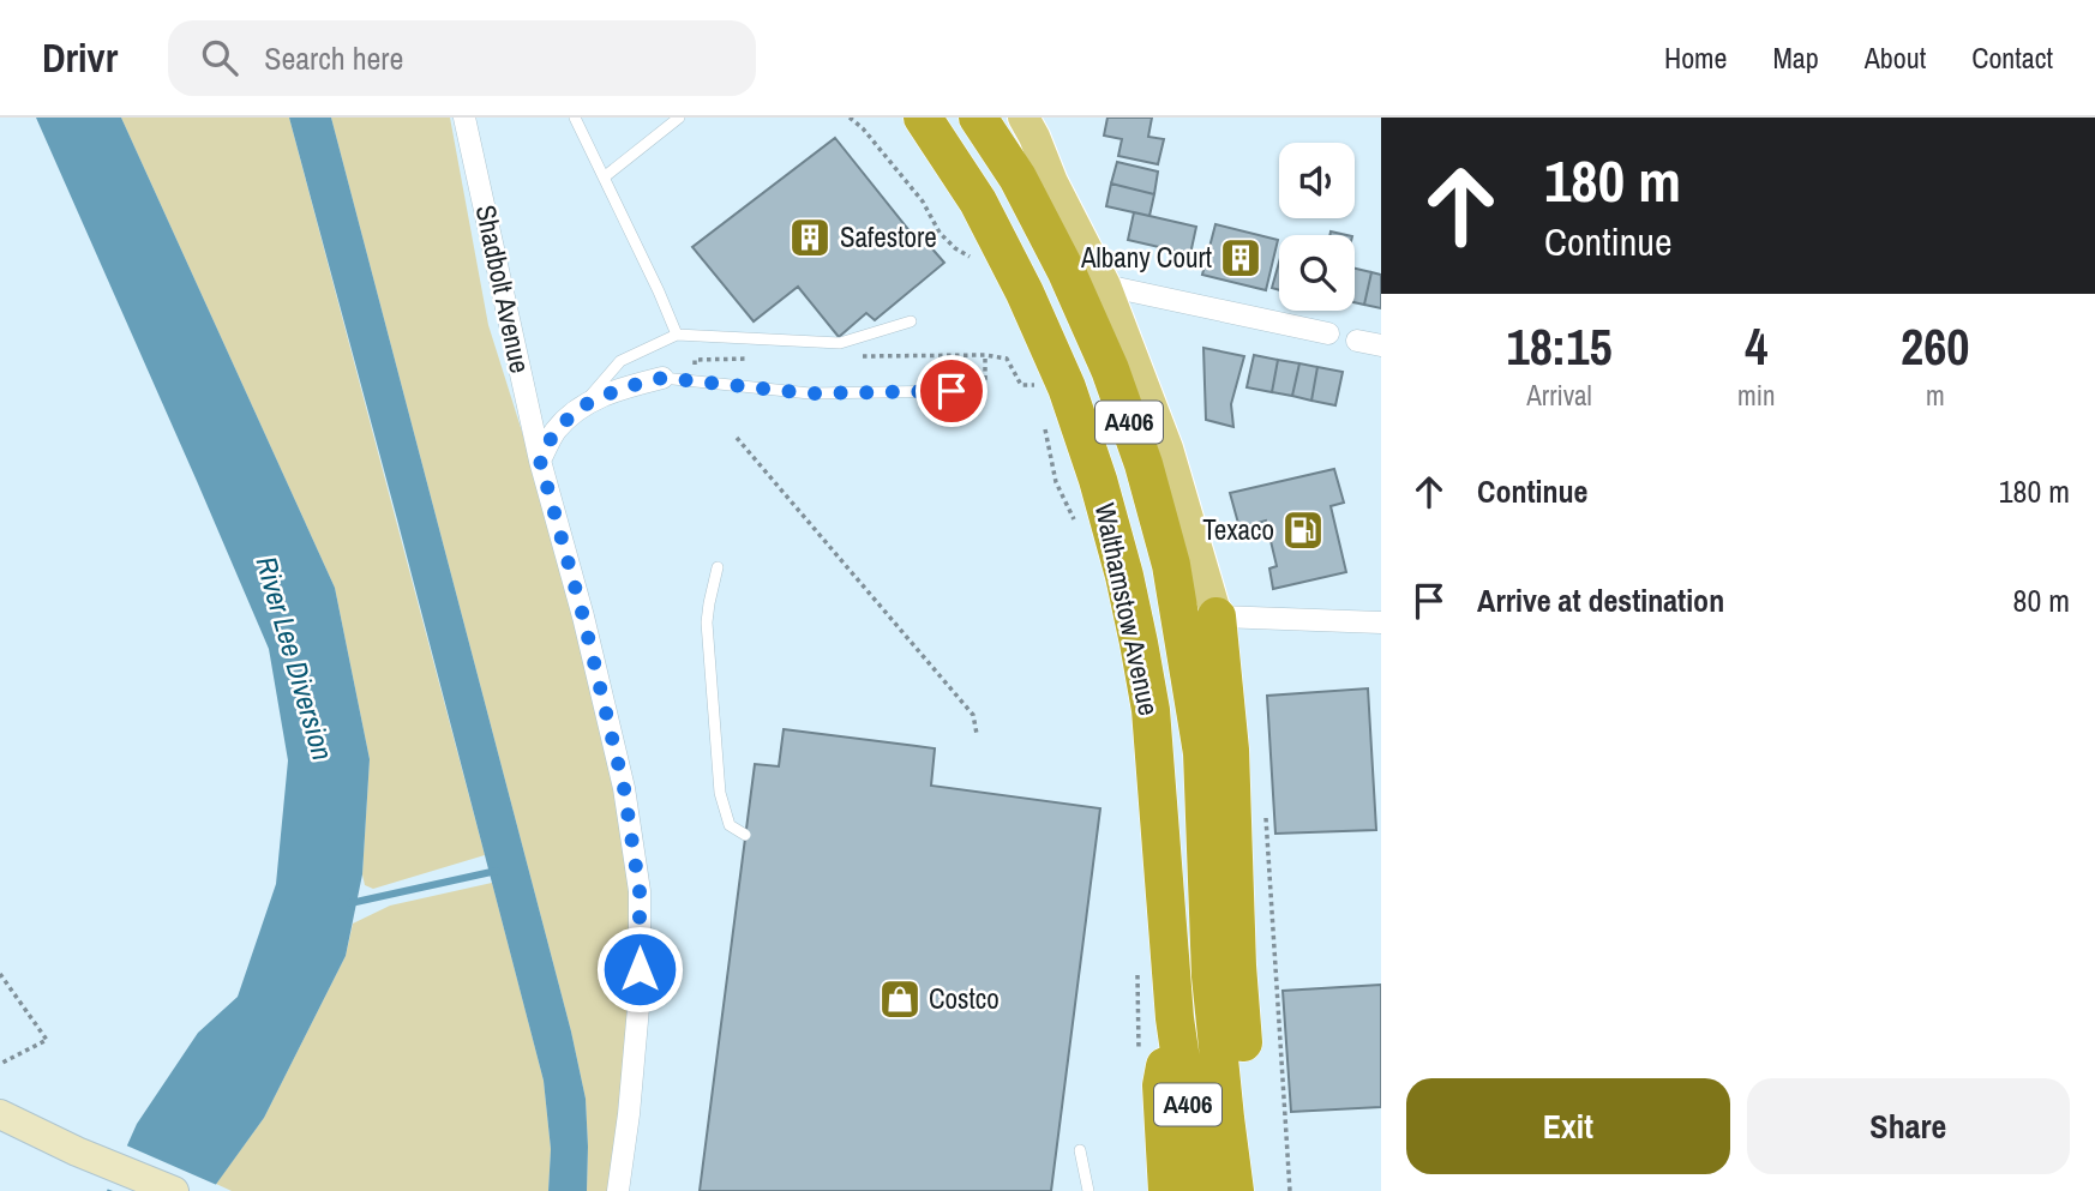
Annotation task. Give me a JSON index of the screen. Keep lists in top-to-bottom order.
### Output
{
  "streets": {
    "highway": ["A406", "Walthamstow Avenue"],
    "street": ["Shadbolt Avenue"]
  },
  "water": ["River Lee Diversion"],
  "places": {
    "building": ["Safestore", "Albany Court"],
    "fuel station": ["Texaco"],
    "shop": ["Costco"]
  },
  "page": {
    "header": "Drivr",
    "search": "Search here",
    "nav": [
      "Home",
      "Map",
      "About",
      "Contact"
    ],
    "turn": ["180 m", "Continue"],
    "eta": [
      "18:15",
      "Arrival",
      "4",
      "min",
      "260",
      "m"
    ],
    "list": [
      {
        "name": "Continue",
        "value": "180 m"
      },
      {
        "name": "Arrive at destination",
        "value": "80 m"
      }
    ],
    "buttons": ["Exit", "Share"]
  }
}
